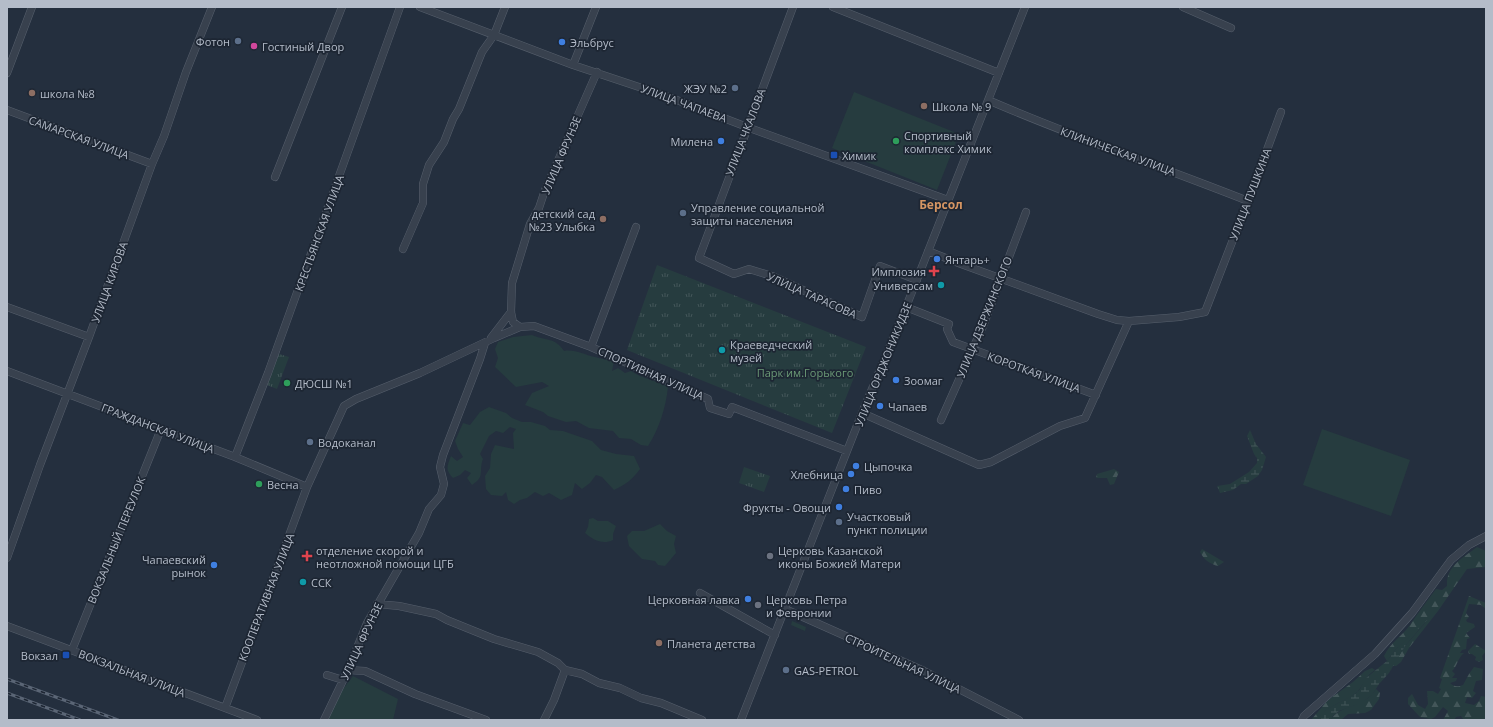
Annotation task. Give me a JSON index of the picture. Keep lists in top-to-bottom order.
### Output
{
  "streets": {
    "street": [
      "УЛИЦА ЧАПАЕВА",
      "УЛИЦА ЧКАЛОВА",
      "САМАРСКАЯ УЛИЦА",
      "КЛИНИЧЕСКАЯ УЛИЦА",
      "УЛИЦА ФРУНЗЕ",
      "УЛИЦА ПУШКИНА",
      "КРЕСТЬЯНСКАЯ УЛИЦА",
      "УЛИЦА КИРОВА",
      "УЛИЦА ТАРАСОВА",
      "УЛИЦА ДЗЕРЖИНСКОГО",
      "УЛИЦА ОРДЖОНИКИДЗЕ",
      "КОРОТКАЯ УЛИЦА",
      "СПОРТИВНАЯ УЛИЦА",
      "ГРАЖДАНСКАЯ УЛИЦА",
      "ВОКЗАЛЬНЫЙ ПЕРЕУЛОК",
      "КООПЕРАТИВНАЯ УЛИЦА",
      "СТРОИТЕЛЬНАЯ УЛИЦА",
      "ВОКЗАЛЬНАЯ УЛИЦА"
    ]
  },
  "crossings": [
    ["УЛИЦА ЧАПАЕВА", "УЛИЦА ЧКАЛОВА"],
    ["УЛИЦА ЧАПАЕВА", "УЛИЦА ФРУНЗЕ"],
    ["УЛИЦА ЧАПАЕВА", "УЛИЦА ОРДЖОНИКИДЗЕ"],
    ["УЛИЦА ЧКАЛОВА", "УЛИЦА ТАРАСОВА"],
    ["САМАРСКАЯ УЛИЦА", "УЛИЦА КИРОВА"],
    ["КЛИНИЧЕСКАЯ УЛИЦА", "УЛИЦА ПУШКИНА"],
    ["КЛИНИЧЕСКАЯ УЛИЦА", "УЛИЦА ОРДЖОНИКИДЗЕ"],
    ["УЛИЦА ФРУНЗЕ", "КООПЕРАТИВНАЯ УЛИЦА"],
    ["КРЕСТЬЯНСКАЯ УЛИЦА", "ГРАЖДАНСКАЯ УЛИЦА"],
    ["УЛИЦА КИРОВА", "ГРАЖДАНСКАЯ УЛИЦА"],
    ["УЛИЦА ТАРАСОВА", "УЛИЦА ОРДЖОНИКИДЗЕ"],
    ["УЛИЦА ДЗЕРЖИНСКОГО", "КОРОТКАЯ УЛИЦА"],
    ["УЛИЦА ОРДЖОНИКИДЗЕ", "КОРОТКАЯ УЛИЦА"],
    ["УЛИЦА ОРДЖОНИКИДЗЕ", "СПОРТИВНАЯ УЛИЦА"],
    ["УЛИЦА ОРДЖОНИКИДЗЕ", "СТРОИТЕЛЬНАЯ УЛИЦА"],
    ["СПОРТИВНАЯ УЛИЦА", "КООПЕРАТИВНАЯ УЛИЦА"],
    ["ГРАЖДАНСКАЯ УЛИЦА", "ВОКЗАЛЬНЫЙ ПЕРЕУЛОК"],
    ["ГРАЖДАНСКАЯ УЛИЦА", "КООПЕРАТИВНАЯ УЛИЦА"],
    ["ВОКЗАЛЬНЫЙ ПЕРЕУЛОК", "ВОКЗАЛЬНАЯ УЛИЦА"],
    ["КООПЕРАТИВНАЯ УЛИЦА", "ВОКЗАЛЬНАЯ УЛИЦА"]
  ],
  "districts": ["Берсол"],
  "parks": ["Парк им.Горького"],
  "places": {
    "other": [
      "Фотон",
      "Эльбрус",
      "Гостиный Двор",
      "ЖЭУ №2",
      "школа №8",
      "Школа № 9",
      "Милена",
      "Спортивный комплекс Химик",
      "Управление социальной защиты населения",
      "детский сад №23 Улыбка",
      "Янтарь+",
      "Универсам",
      "Краеведческий музей",
      "Зоомаг",
      "ДЮСШ №1",
      "Чапаев",
      "Водоканал",
      "Цыпочка",
      "Хлебница",
      "Весна",
      "Пиво",
      "Фрукты - Овощи",
      "Участковый пункт полиции",
      "Церковь Казанской иконы Божией Матери",
      "Чапаевский рынок",
      "ССК",
      "Церковная лавка",
      "Церковь Петра и Февронии",
      "Планета детства",
      "GAS-PETROL"
    ],
    "transit": ["Химик", "Вокзал"],
    "health": ["Имплозия", "отделение скорой и неотложной помощи ЦГБ"]
  }
}
